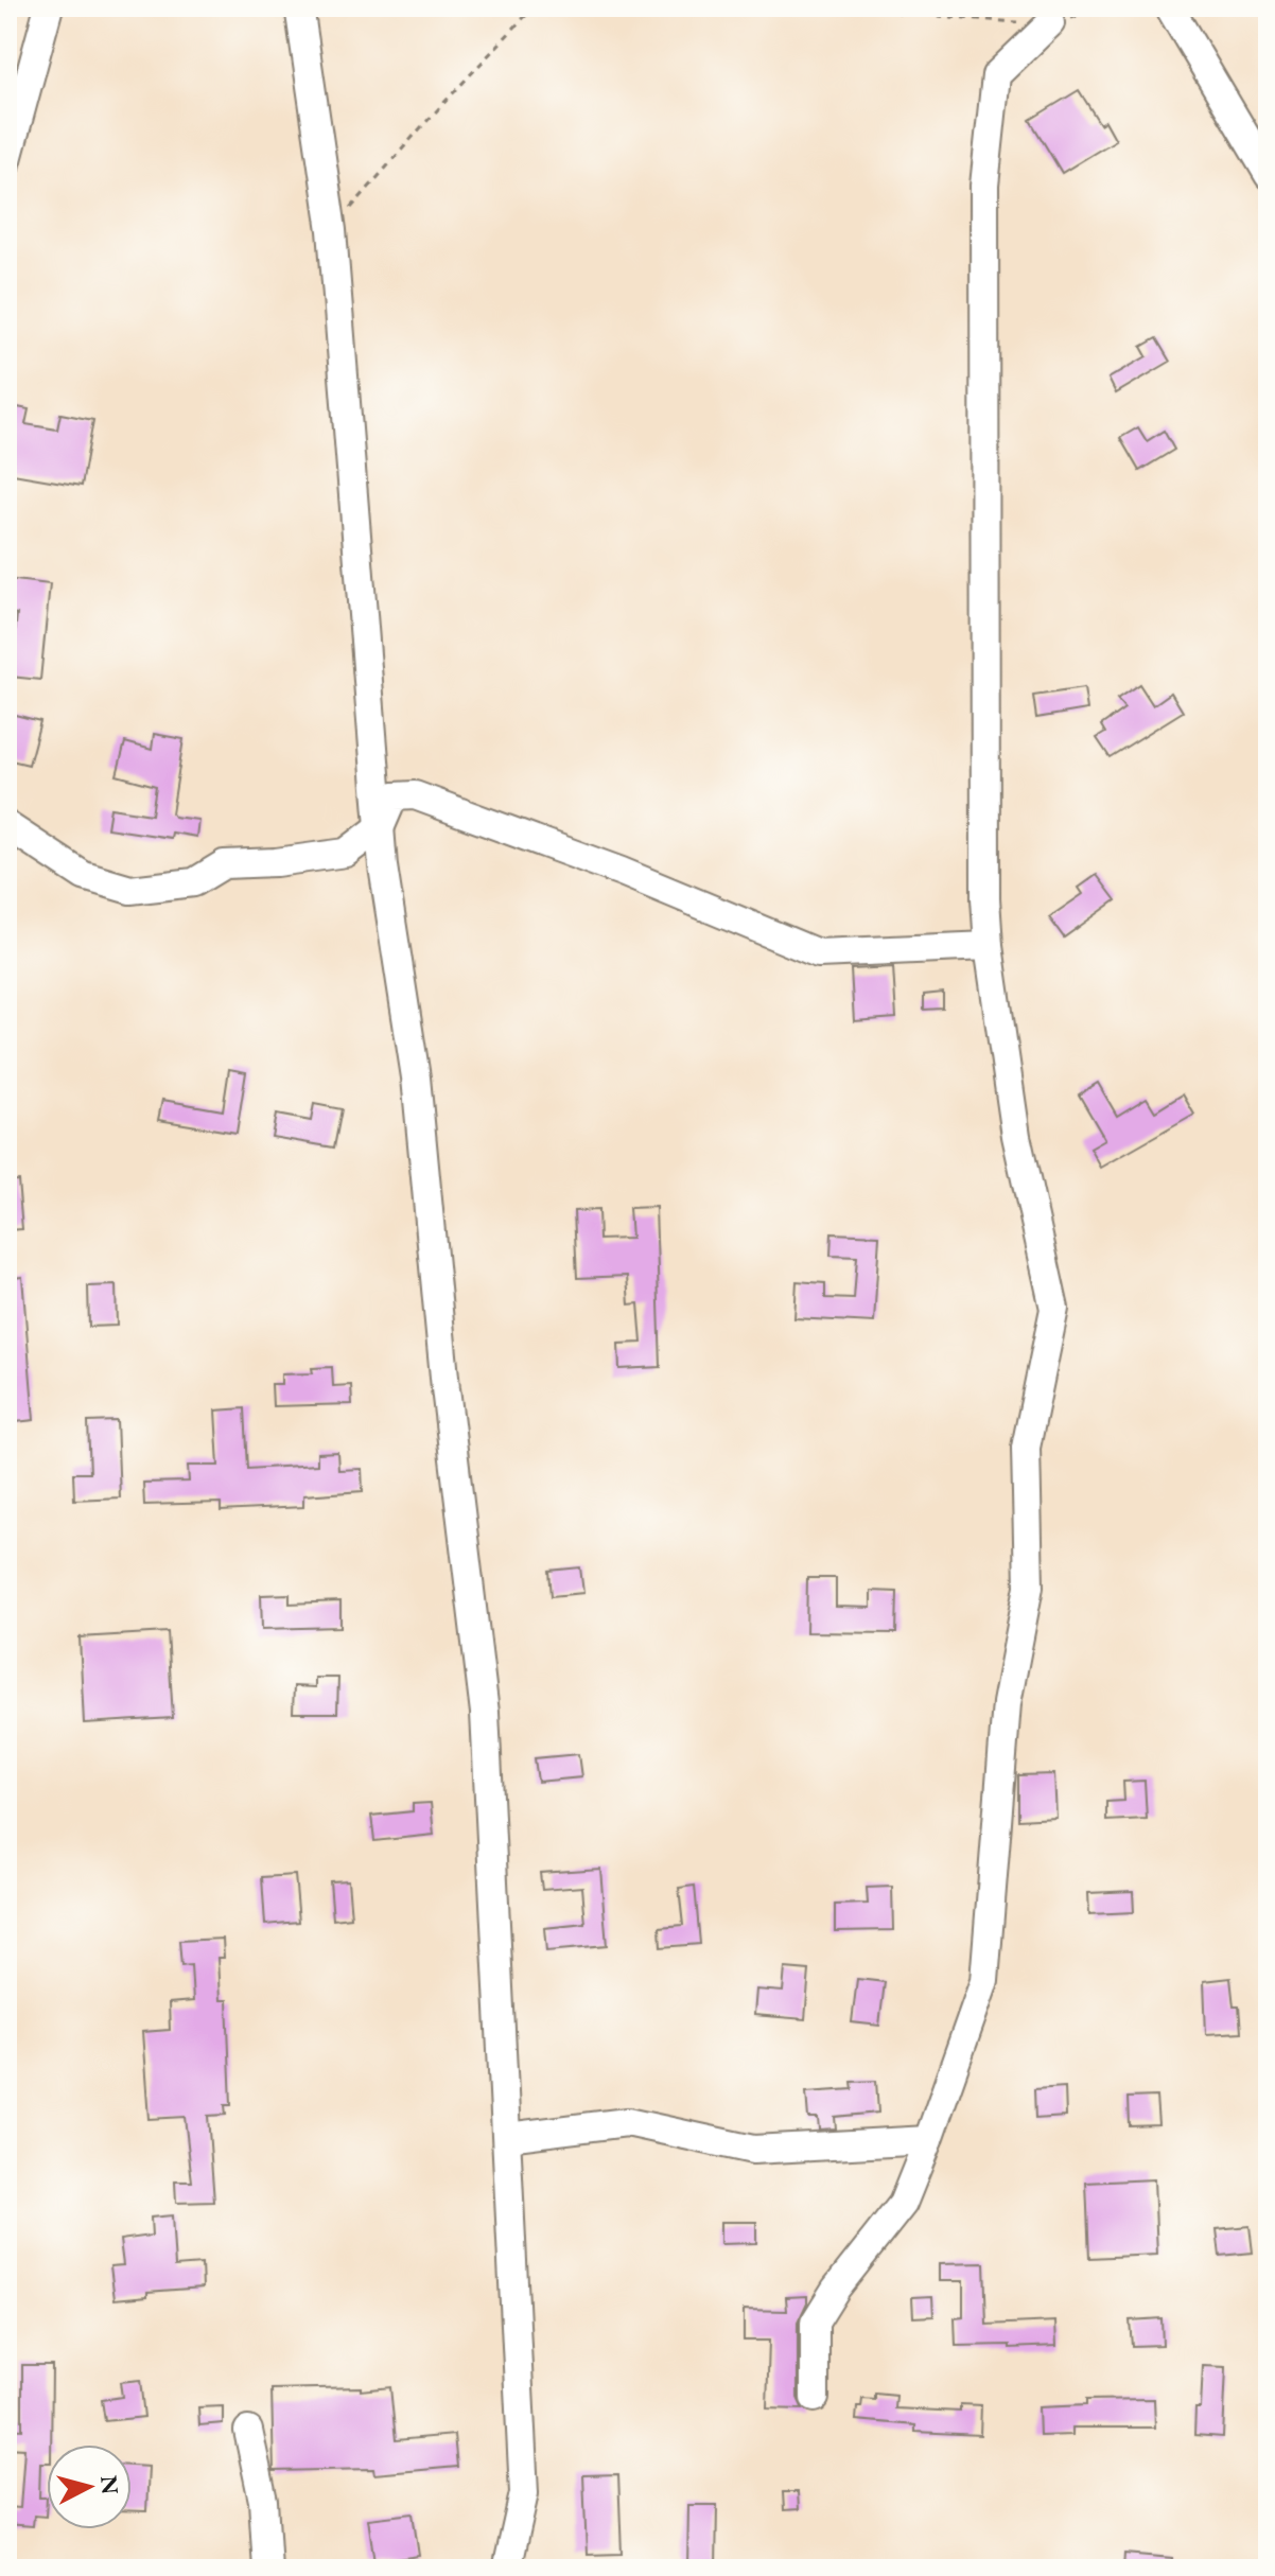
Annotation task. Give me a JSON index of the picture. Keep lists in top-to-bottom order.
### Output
{
  "north": "right"
}
